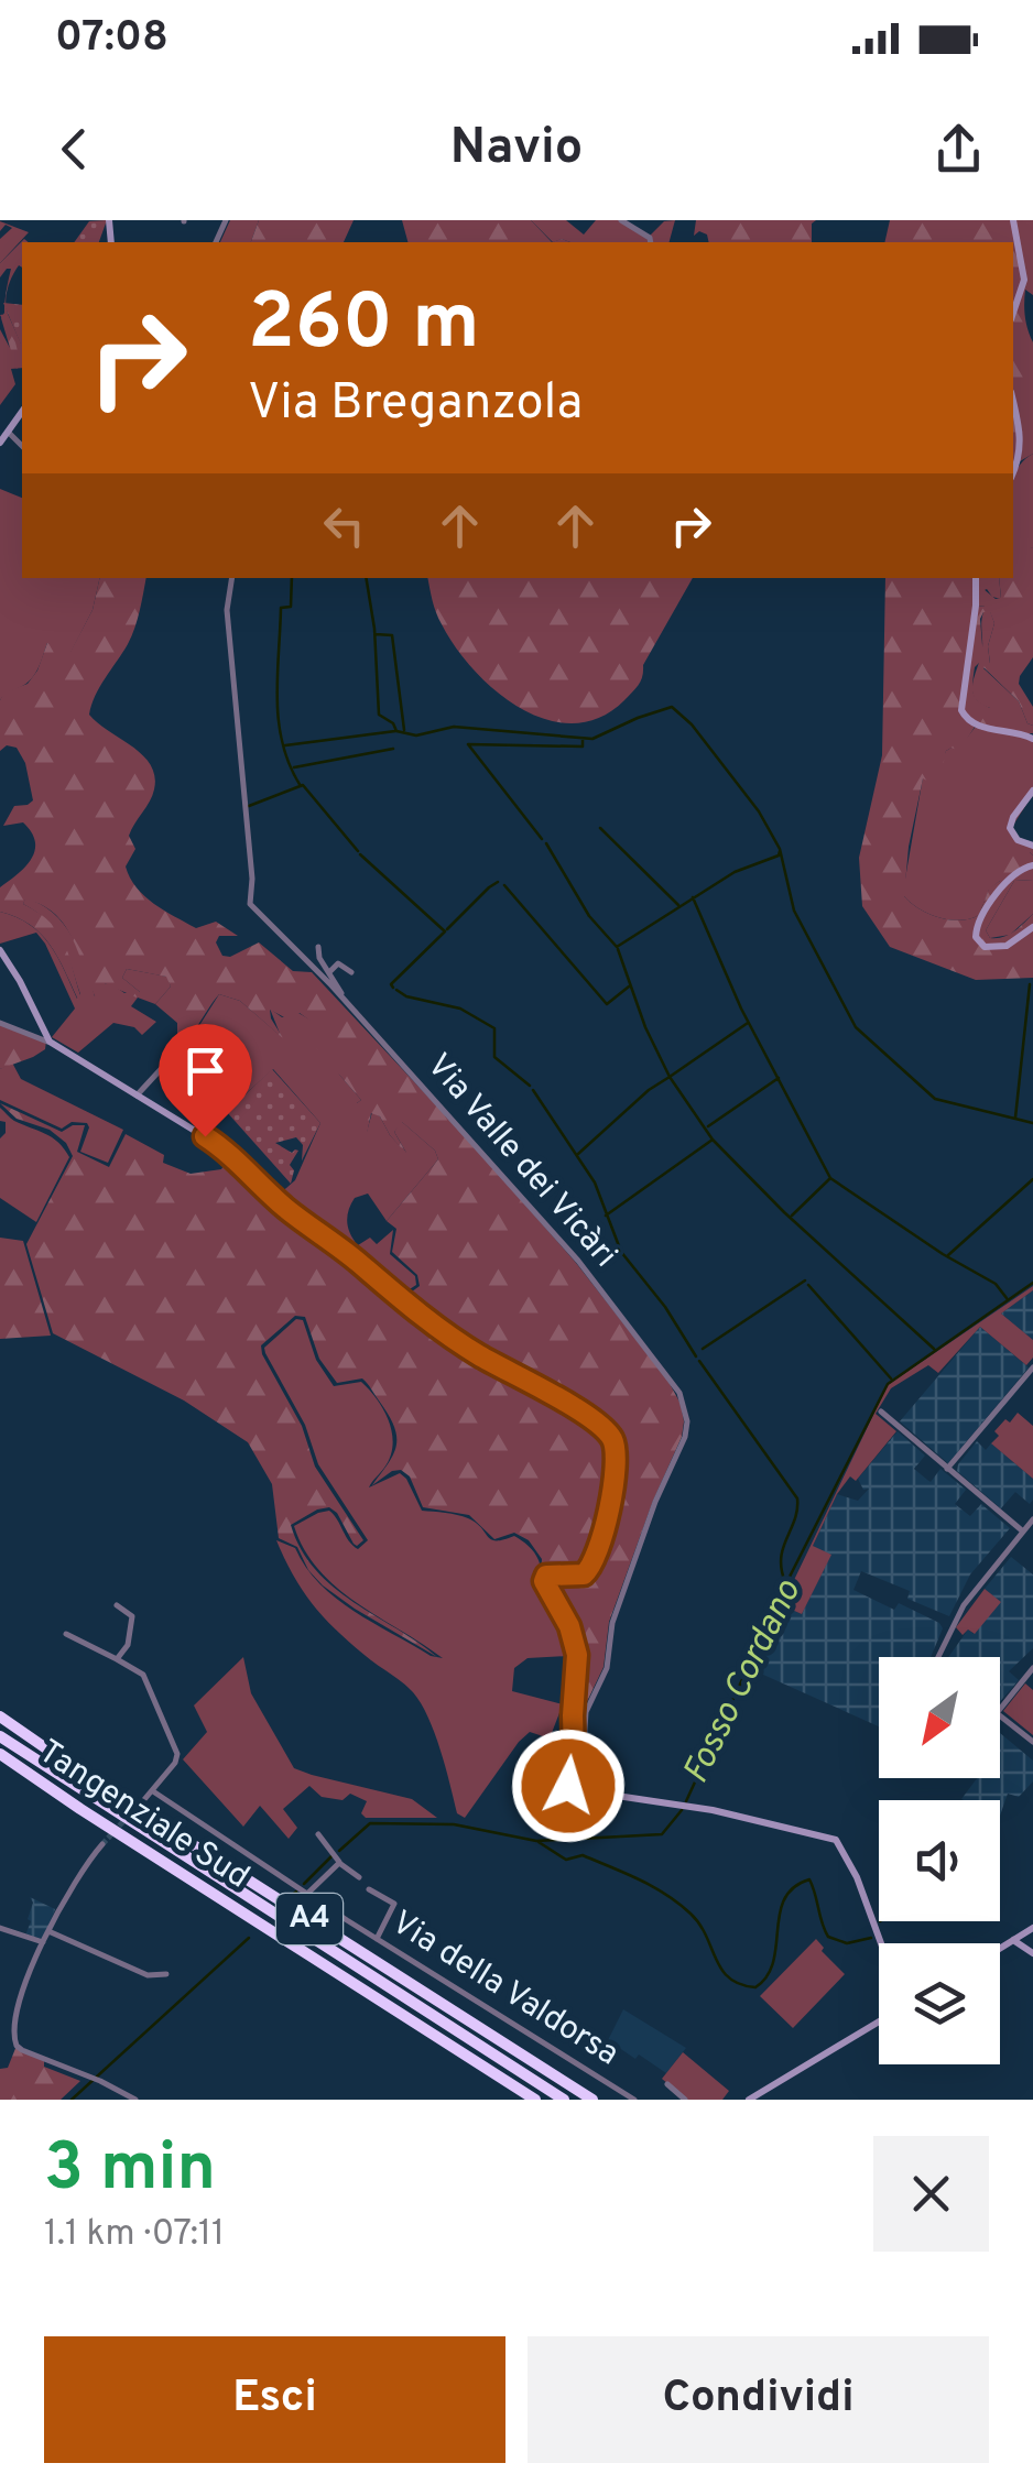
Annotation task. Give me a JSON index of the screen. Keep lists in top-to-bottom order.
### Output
{
  "streets": {
    "highway": ["Tangenziale Sud", "A4"],
    "street": ["Via Valle dei Vicàri", "Via della Valdorsa"]
  },
  "water": ["Fosso Cordano"],
  "north": "bottom left",
  "page": {
    "status": "07:08",
    "header": "Navio",
    "turn": ["260 m", "Via Breganzola"],
    "heading": ["3 min", "1.1 km · 07:11"],
    "buttons": ["Esci", "Condividi"]
  }
}
